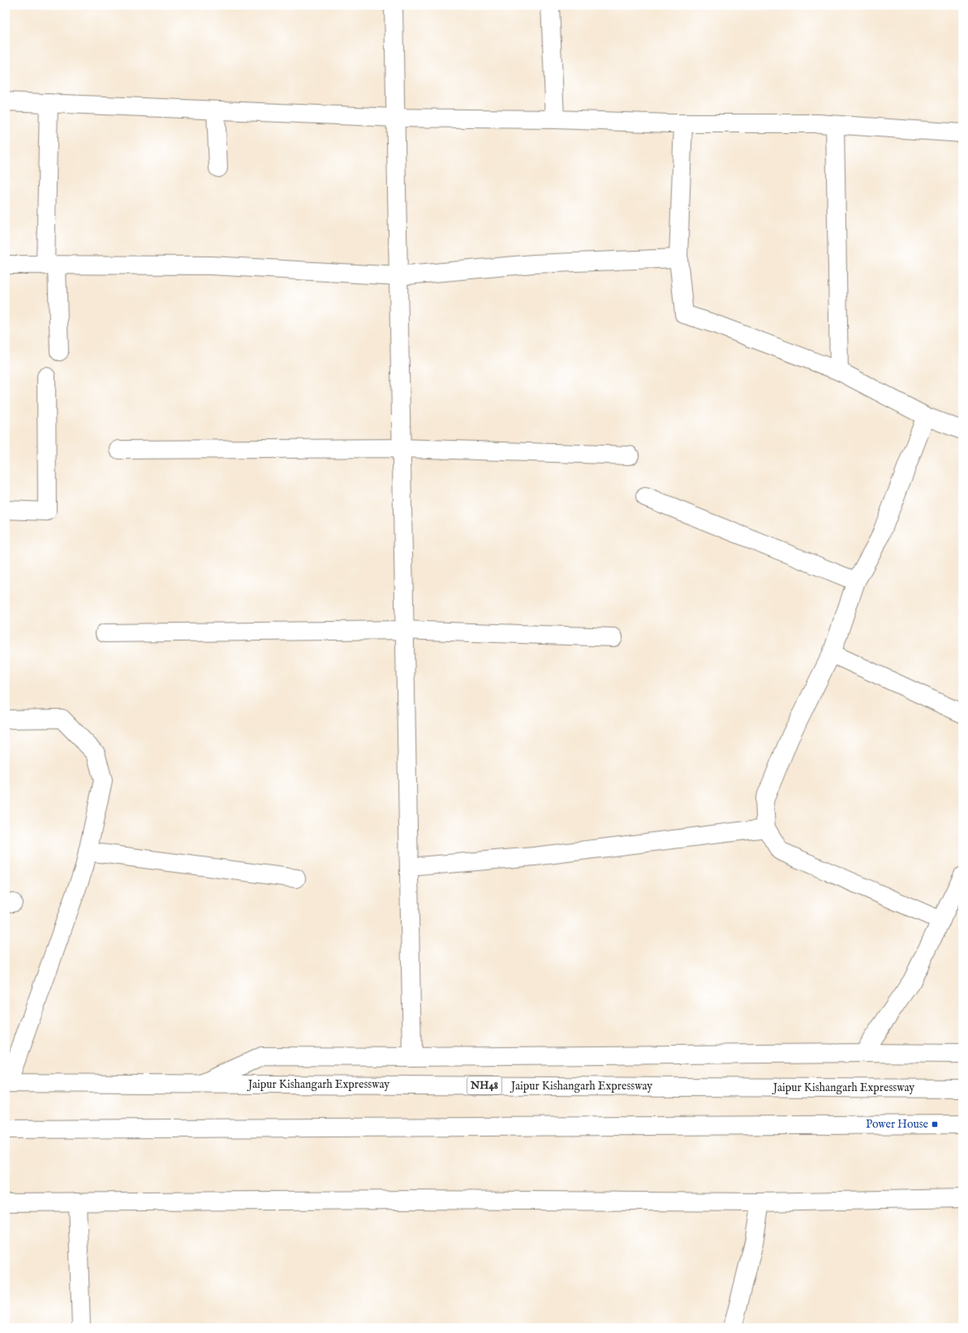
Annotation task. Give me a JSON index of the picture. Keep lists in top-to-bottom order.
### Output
{
  "streets": {
    "main road": ["Jaipur Kishangarh Expressway", "NH48"]
  },
  "places": {
    "transit": ["Power House"]
  }
}
